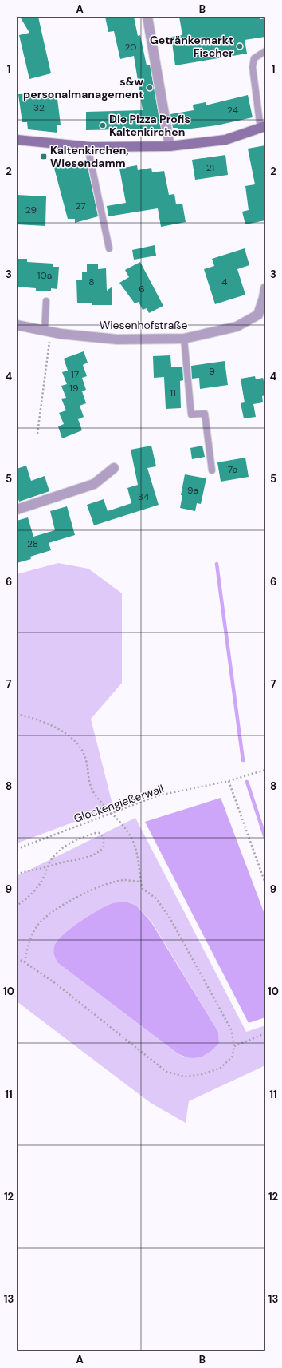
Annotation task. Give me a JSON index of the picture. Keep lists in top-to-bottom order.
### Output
{
  "streets": {
    "street": ["Wiesenhofstraße"],
    "path": ["Glockengießerwall"]
  },
  "places": {
    "other": ["Getränkemarkt Fischer", "s&w personalmanagement", "Die Pizza Profis Kaltenkirchen"],
    "transit": ["Kaltenkirchen, Wiesendamm"]
  },
  "house_numbers": [
    "20",
    "32",
    "24",
    "21",
    "27",
    "29",
    "10a",
    "8",
    "4",
    "6",
    "9",
    "17",
    "19",
    "11",
    "7a",
    "9a",
    "34",
    "28"
  ],
  "grid": {
    "columns": ["A", "B"],
    "rows": [
      "1",
      "2",
      "3",
      "4",
      "5",
      "6",
      "7",
      "8",
      "9",
      "10",
      "11",
      "12",
      "13"
    ]
  }
}
